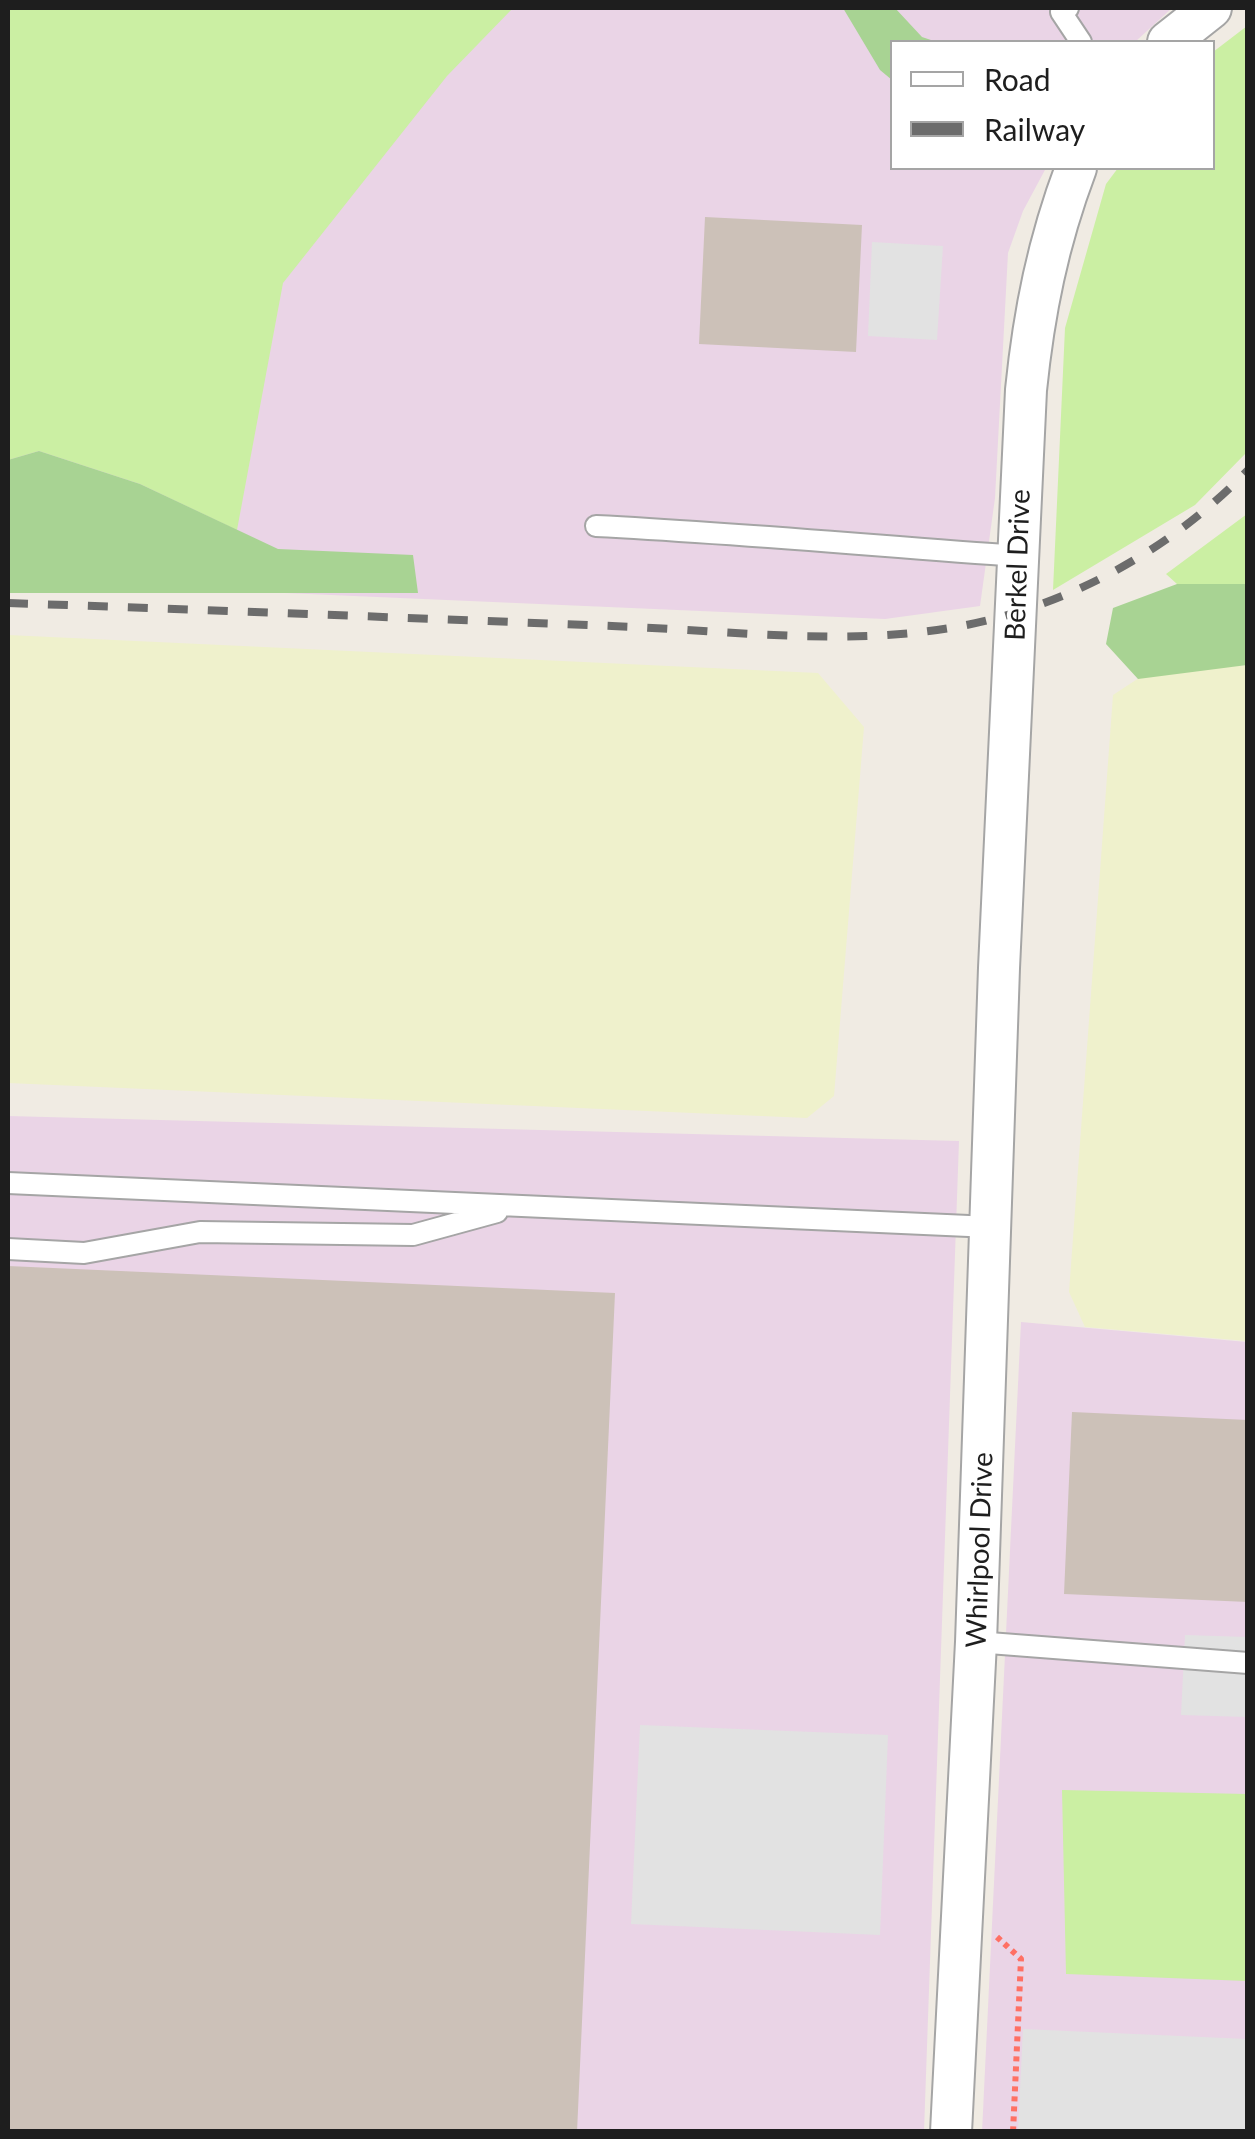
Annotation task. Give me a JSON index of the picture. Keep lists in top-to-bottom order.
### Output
{
  "streets": {
    "street": ["Berkel Drive", "Whirlpool Drive"]
  },
  "crossings": [
    ["Berkel Drive", "Whirlpool Drive"]
  ],
  "legend": ["Road", "Railway"]
}
